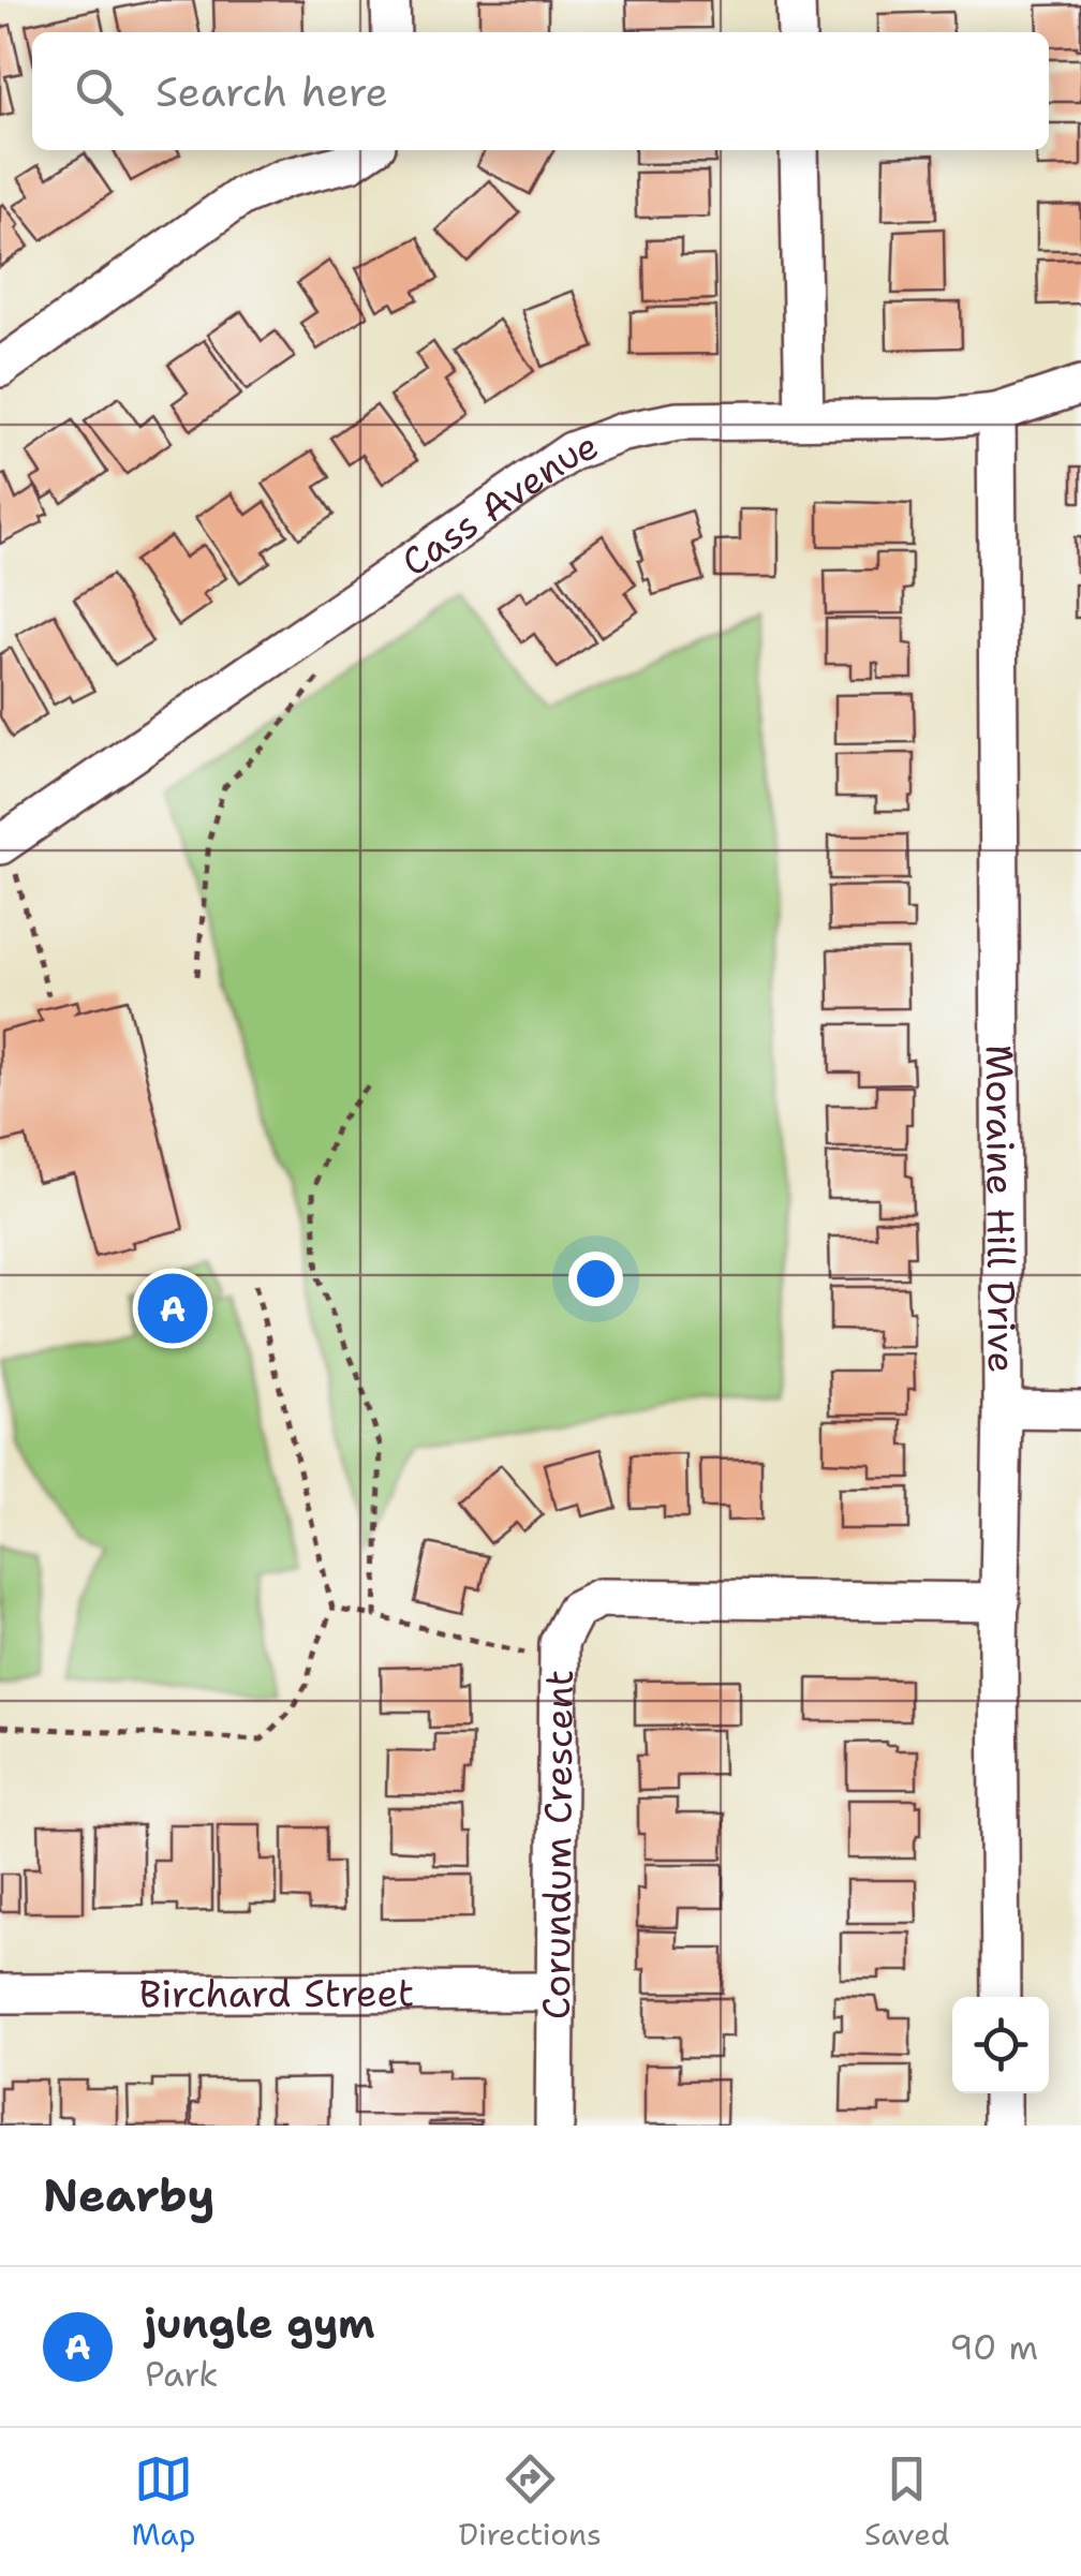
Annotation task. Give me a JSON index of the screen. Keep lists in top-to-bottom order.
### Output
{
  "streets": {
    "street": [
      "Cass Avenue",
      "Moraine Hill Drive",
      "Corundum Crescent",
      "Birchard Street"
    ]
  },
  "crossings": [
    ["Cass Avenue", "Moraine Hill Drive"],
    ["Moraine Hill Drive", "Corundum Crescent"],
    ["Corundum Crescent", "Birchard Street"]
  ],
  "page": {
    "search": "Search here",
    "pins": "A",
    "heading": "Nearby",
    "list": [
      {
        "mark": "A",
        "name": "jungle gym",
        "note": "Park",
        "value": "90 m"
      }
    ],
    "nav": ["Map", "Directions", "Saved"]
  }
}
